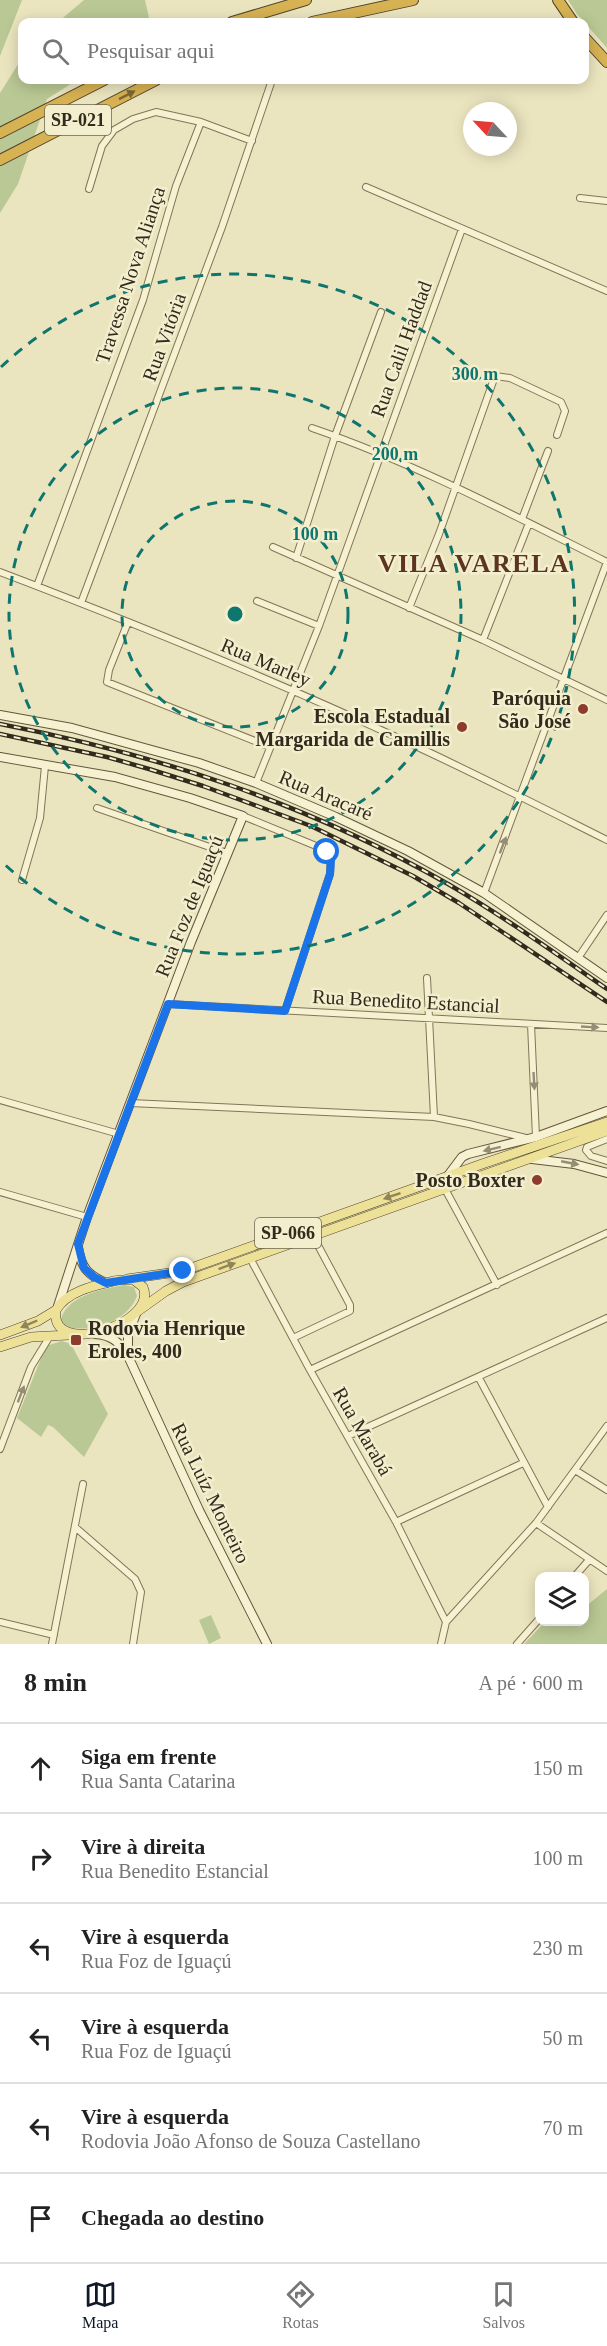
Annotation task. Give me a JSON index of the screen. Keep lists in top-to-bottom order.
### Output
{
  "streets": {
    "highway": ["SP-021"],
    "main road": ["SP-066"],
    "street": [
      "Travessa Nova Aliança",
      "Rua Vitória",
      "Rua Calil Haddad",
      "Rua Marley",
      "Rua Aracaré",
      "Rua Foz de Iguaçú",
      "Rua Benedito Estancial",
      "Rua Marabá",
      "Rua Luíz Monteiro"
    ]
  },
  "crossings": [
    ["Travessa Nova Aliança", "Rua Marley"],
    ["Rua Vitória", "Rua Marley"],
    ["Rua Calil Haddad", "Rua Marley"],
    ["Rua Calil Haddad", "Rua Aracaré"],
    ["Rua Foz de Iguaçú", "Rua Benedito Estancial"],
    ["Rua Foz de Iguaçú", "SP-066"],
    ["SP-066", "Rua Marabá"],
    ["SP-066", "Rua Luíz Monteiro"]
  ],
  "districts": ["VILA VARELA"],
  "places": {
    "other": ["Paróquia São José", "Escola Estadual Margarida de Camillis", "Posto Boxter"],
    "transit": ["Rodovia Henrique Eroles, 400"]
  },
  "north": "top left",
  "page": {
    "search": "Pesquisar aqui",
    "heading": ["8 min", "A pé · 600 m"],
    "list": [
      ["Siga em frente", "Rua Santa Catarina", "150 m"],
      ["Vire à direita", "Rua Benedito Estancial", "100 m"],
      ["Vire à esquerda", "Rua Foz de Iguaçú", "230 m"],
      ["Vire à esquerda", "Rua Foz de Iguaçú", "50 m"],
      ["Vire à esquerda", "Rodovia João Afonso de Souza Castellano", "70 m"],
      "Chegada ao destino"
    ],
    "nav": ["Mapa", "Rotas", "Salvos"]
  },
  "rings": ["300 m", "200 m", "100 m"]
}
